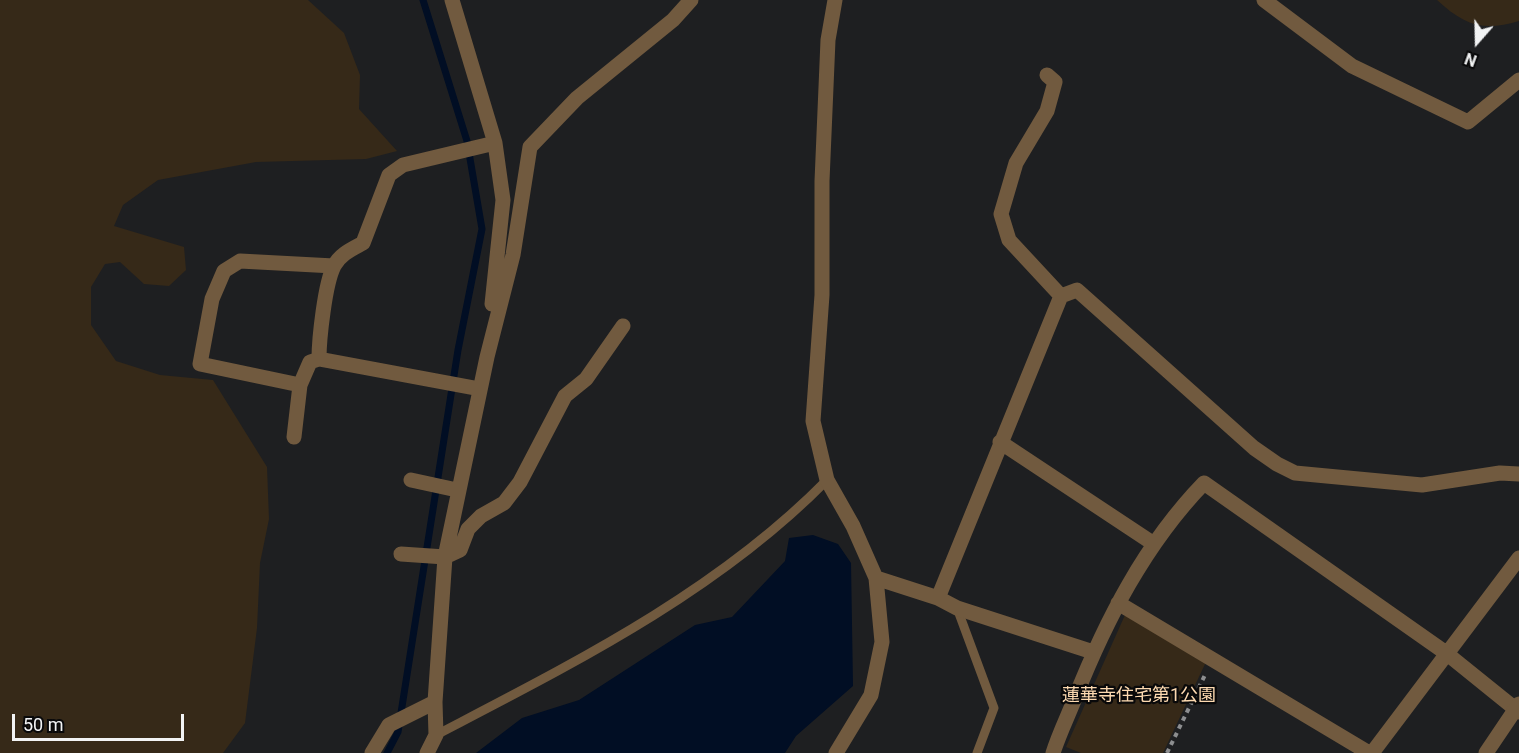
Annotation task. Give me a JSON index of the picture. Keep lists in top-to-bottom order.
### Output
{
  "parks": ["蓮華寺住宅第1公園"],
  "scale_bar": "50 m",
  "north": "bottom"
}
